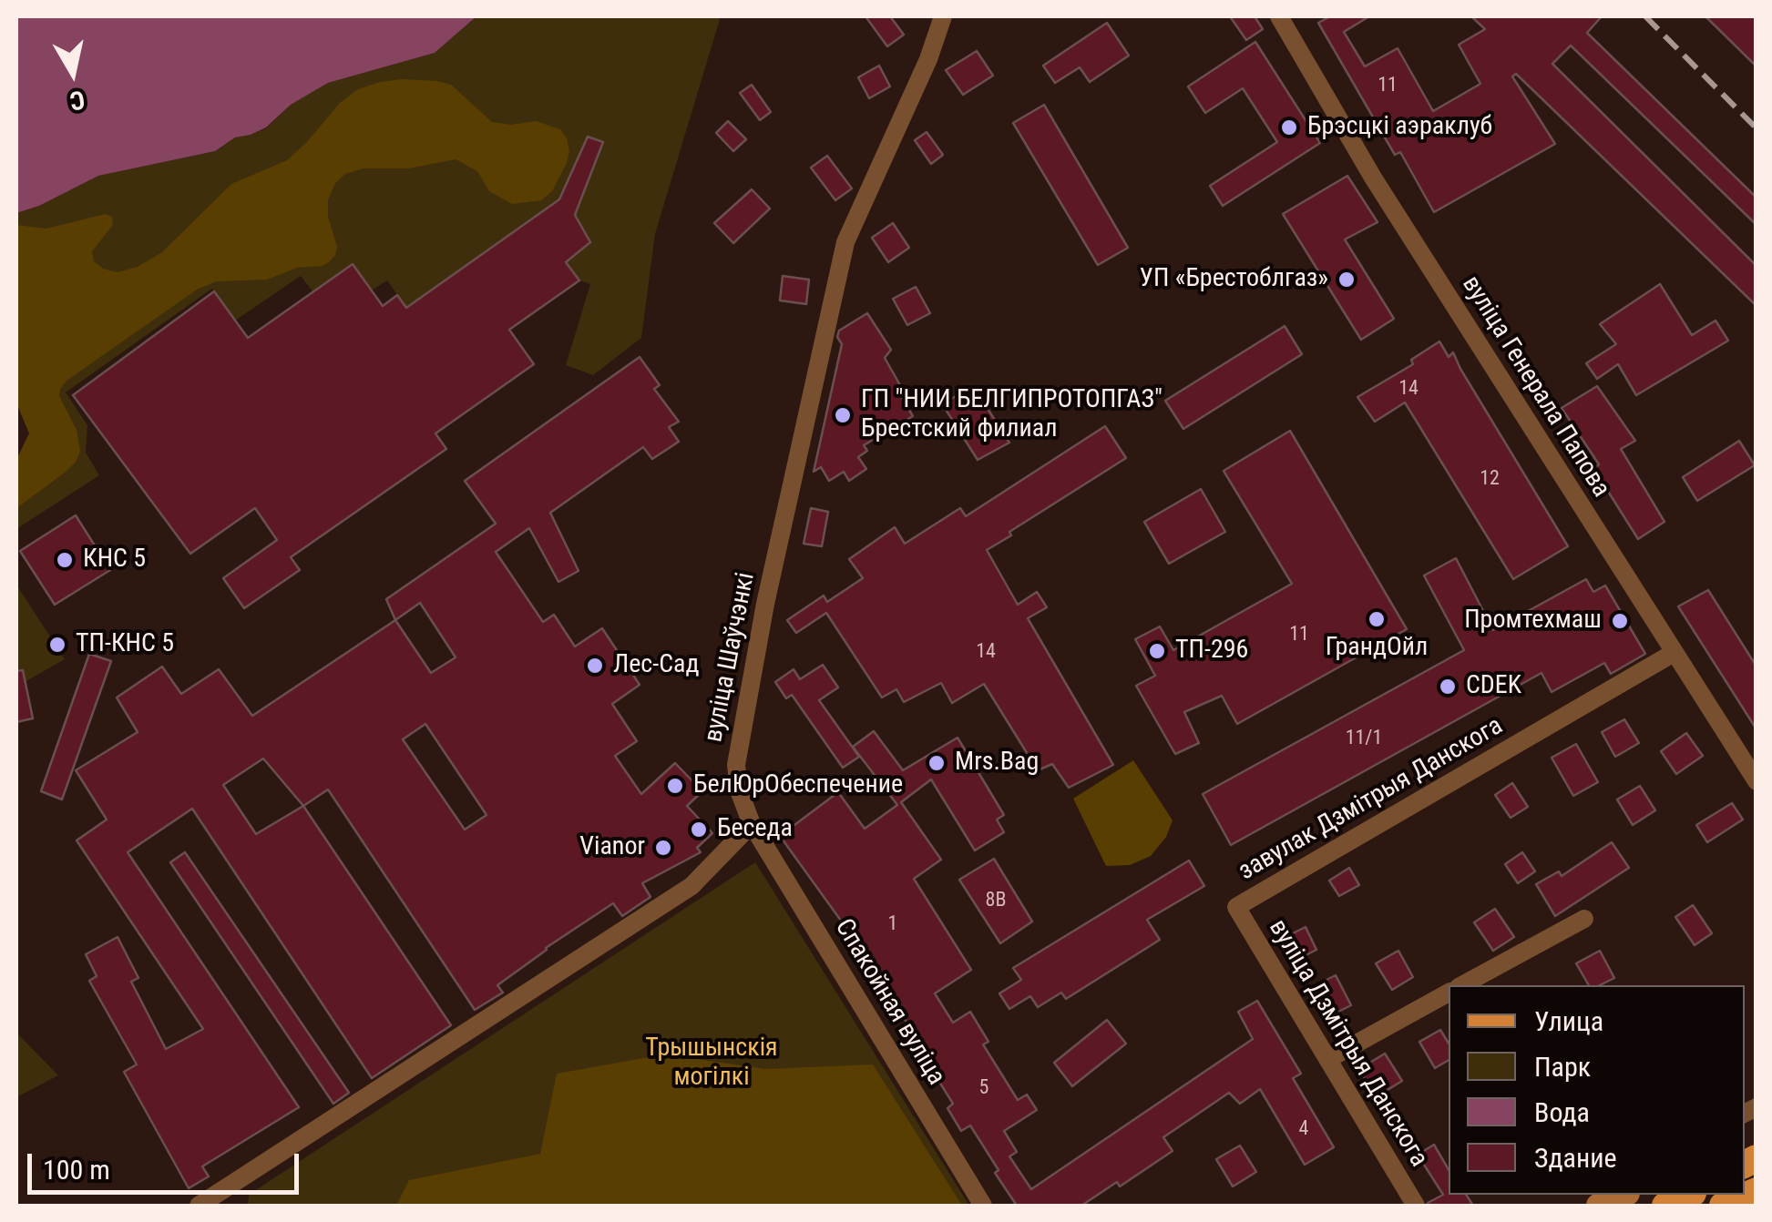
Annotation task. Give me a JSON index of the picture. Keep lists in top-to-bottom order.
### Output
{
  "streets": {
    "street": [
      "вуліца Генерала Папова",
      "вуліца Шаўчэнкі",
      "завулак Дзмітрыя Данскога",
      "Спакойная вуліца",
      "вуліца Дзмітрыя Данскога"
    ]
  },
  "crossings": [
    ["вуліца Генерала Папова", "завулак Дзмітрыя Данскога"],
    ["вуліца Шаўчэнкі", "Спакойная вуліца"],
    ["завулак Дзмітрыя Данскога", "вуліца Дзмітрыя Данскога"]
  ],
  "parks": ["Трышынскія могілкі"],
  "places": [
    "Брэсцкі аэраклуб",
    "УП «Брестоблгаз»",
    "ГП \"НИИ БЕЛГИПРОТОПГАЗ\" Брестский филиал",
    "КНС 5",
    "ГрандОйл",
    "Промтехмаш",
    "ТП-КНС 5",
    "ТП-296",
    "Лес-Сад",
    "CDEK",
    "Mrs.Bag",
    "БелЮрОбеспечение",
    "Беседа",
    "Vianor"
  ],
  "house_numbers": [
    "11",
    "14",
    "12",
    "11",
    "14",
    "11/1",
    "8В",
    "1",
    "5",
    "4"
  ],
  "legend": [
    "Улица",
    "Парк",
    "Вода",
    "Здание"
  ],
  "scale_bar": "100 m",
  "north": "bottom"
}
